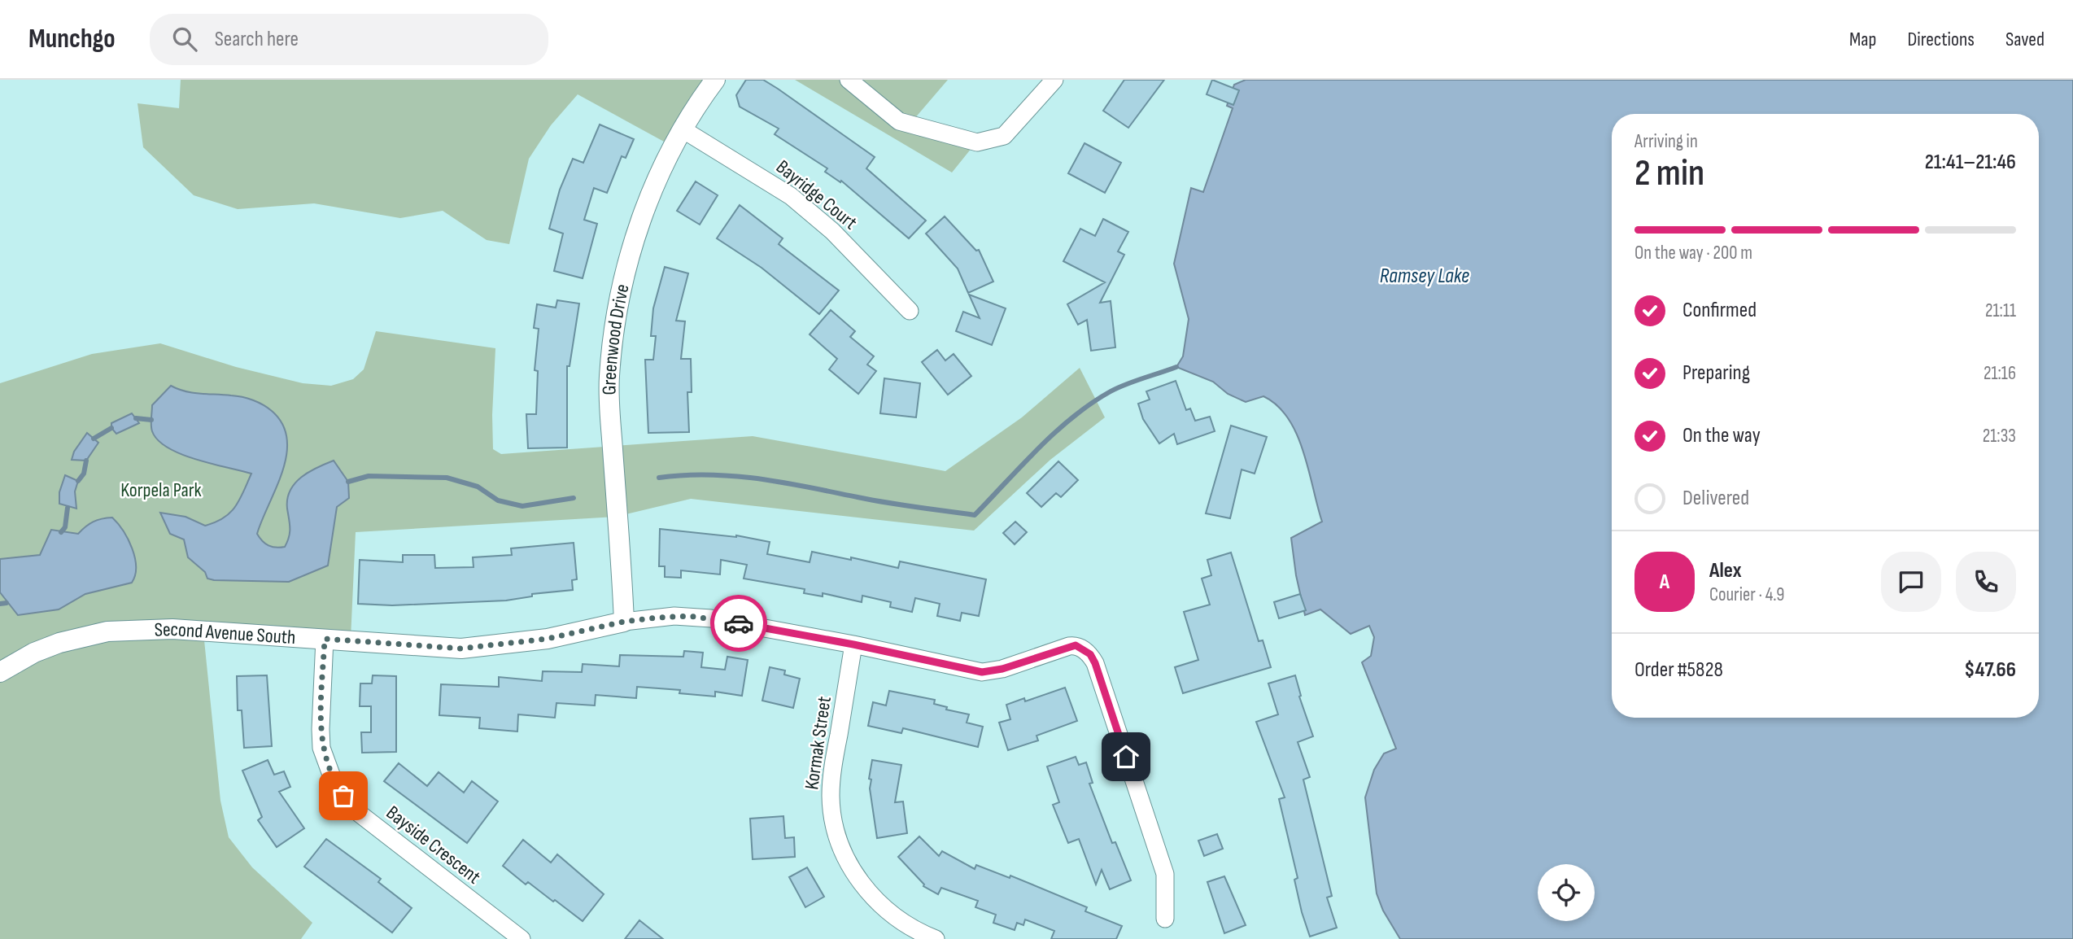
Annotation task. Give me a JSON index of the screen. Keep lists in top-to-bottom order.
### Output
{
  "streets": {
    "street": [
      "Bayridge Court",
      "Greenwood Drive",
      "Second Avenue South",
      "Kormak Street",
      "Bayside Crescent"
    ]
  },
  "crossings": [
    ["Bayridge Court", "Greenwood Drive"],
    ["Greenwood Drive", "Second Avenue South"],
    ["Second Avenue South", "Kormak Street"],
    ["Second Avenue South", "Bayside Crescent"]
  ],
  "water": ["Ramsey Lake"],
  "parks": ["Korpela Park"],
  "page": {
    "header": "Munchgo",
    "search": "Search here",
    "nav": ["Map", "Directions", "Saved"],
    "heading": ["2 min", "Arriving in", "21:41–21:46"],
    "panel": [
      "Alex",
      "Courier · 4.9",
      "Order #5828",
      "$47.66"
    ],
    "bar": "On the way · 200 m",
    "list": [
      ["Confirmed", "21:11"],
      ["Preparing", "21:16"],
      ["On the way", "21:33"],
      "Delivered"
    ],
    "round": "A"
  }
}
